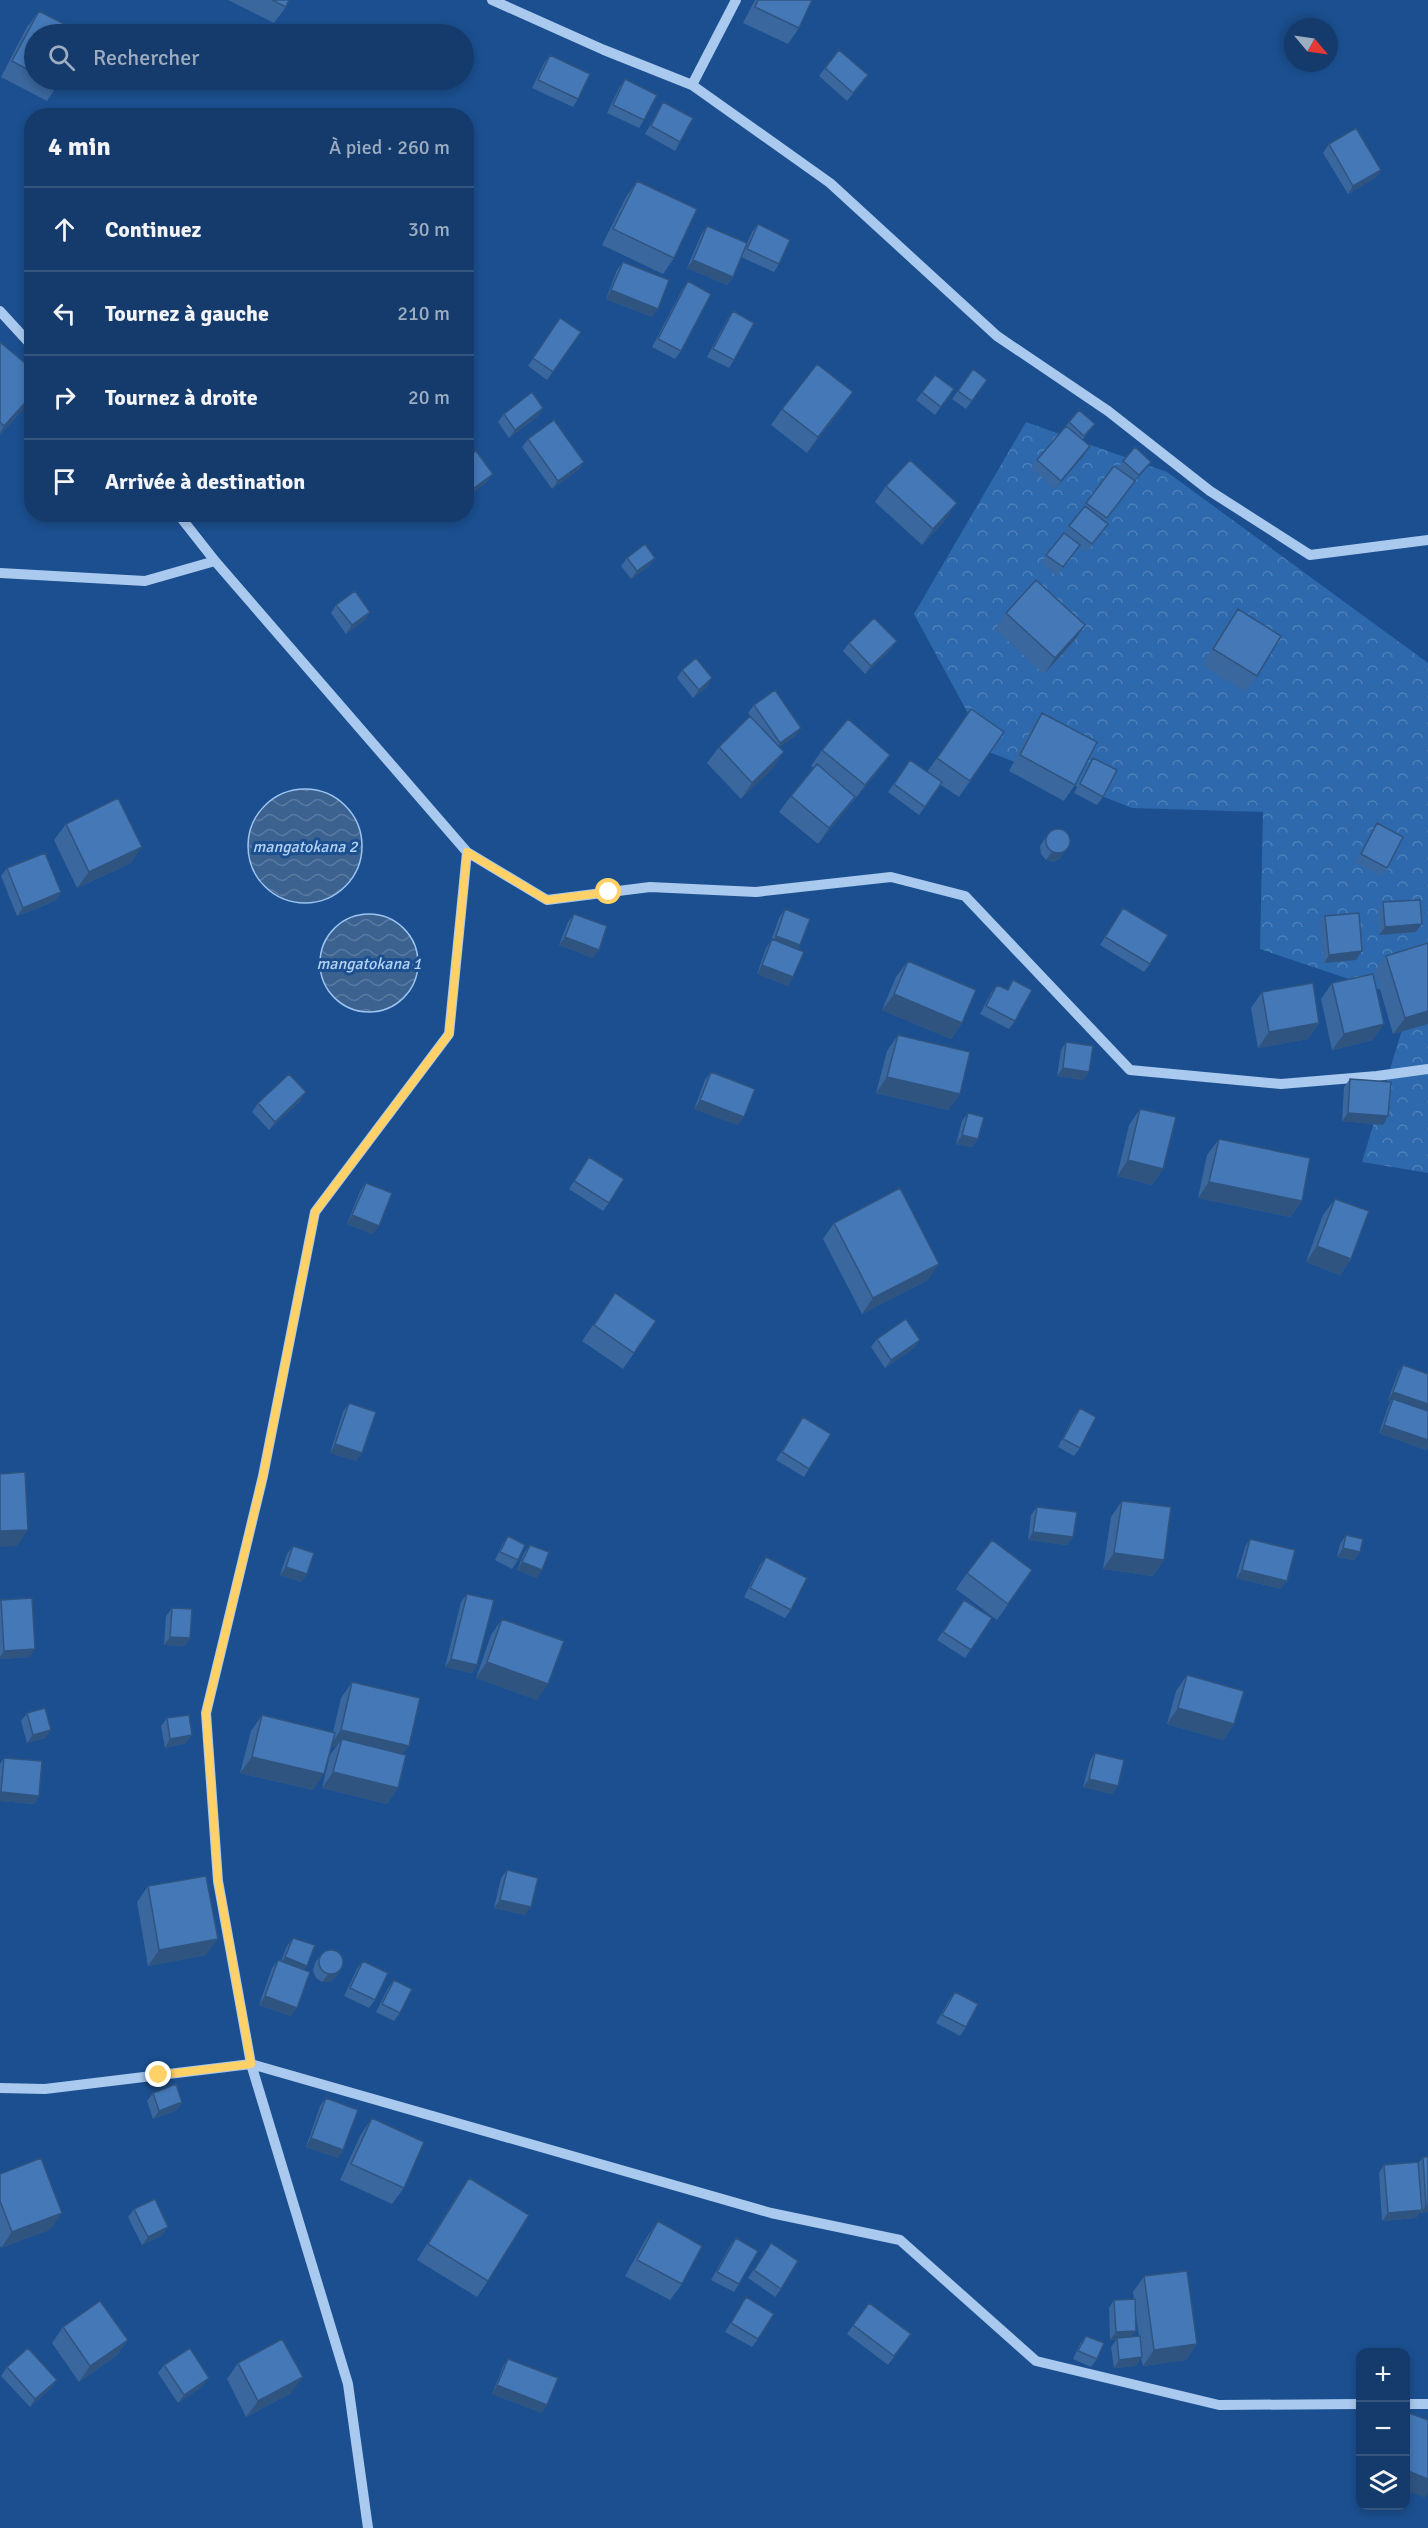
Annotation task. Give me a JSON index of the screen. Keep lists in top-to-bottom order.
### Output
{
  "water": ["mangatokana 2", "mangatokana 1"],
  "north": "bottom right",
  "page": {
    "search": "Rechercher",
    "heading": ["4 min", "À pied · 260 m"],
    "list": [
      ["Continuez", "30 m"],
      ["Tournez à gauche", "210 m"],
      ["Tournez à droite", "20 m"],
      "Arrivée à destination"
    ],
    "map_buttons": ["+", "−"]
  }
}
